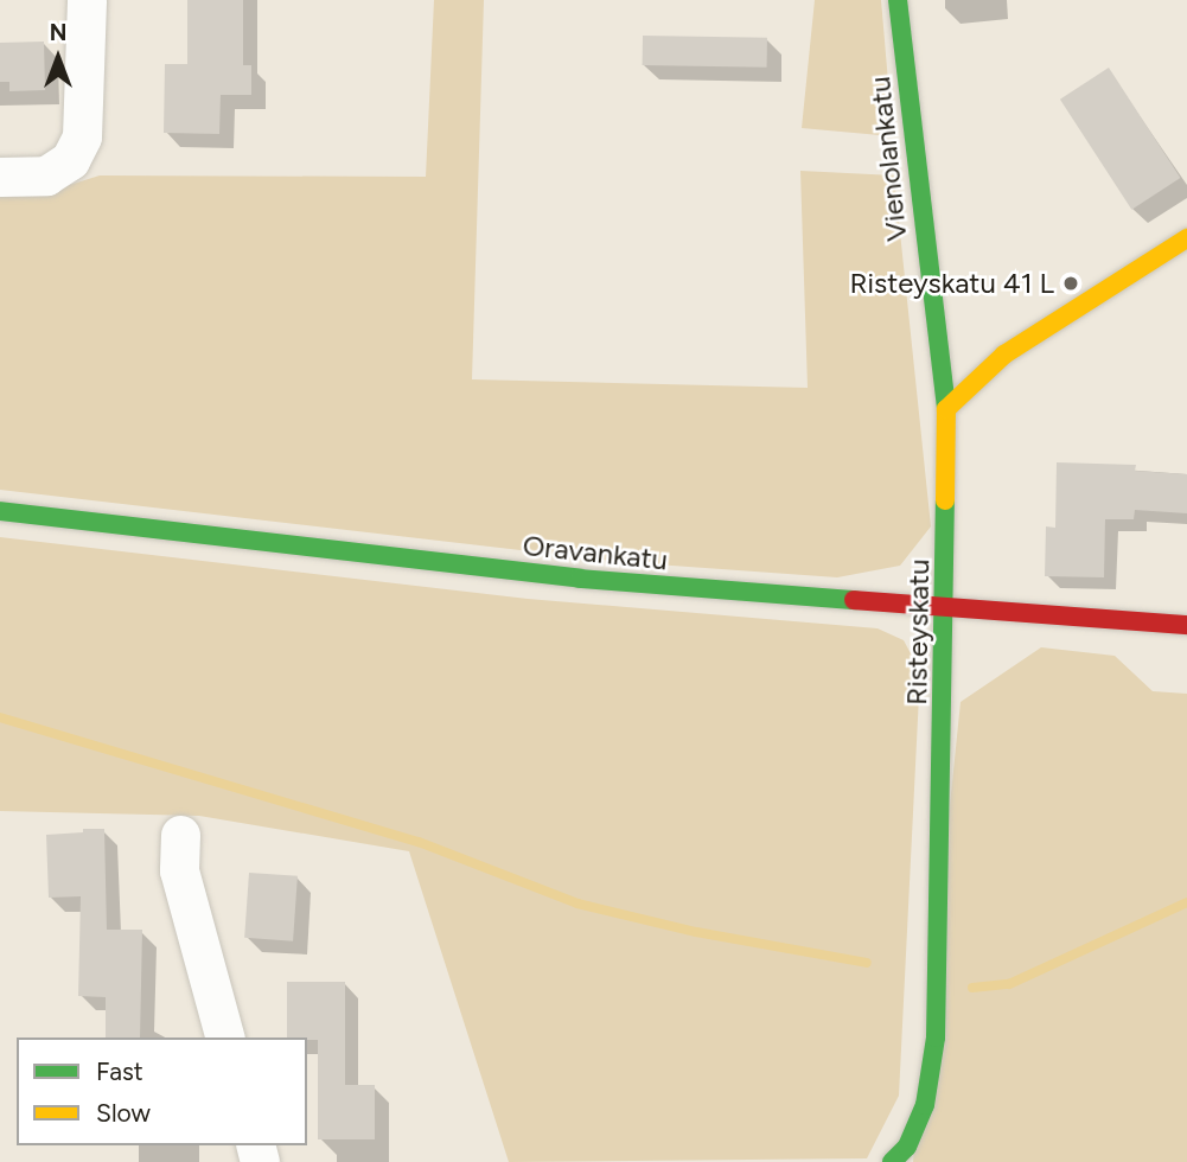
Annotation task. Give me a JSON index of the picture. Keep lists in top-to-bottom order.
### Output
{
  "streets": {
    "street": ["Vienolankatu", "Oravankatu", "Risteyskatu"]
  },
  "crossings": [
    ["Vienolankatu", "Risteyskatu"],
    ["Oravankatu", "Risteyskatu"]
  ],
  "places": ["Risteyskatu 41 L"],
  "legend": ["Fast", "Slow"],
  "north": "top"
}
